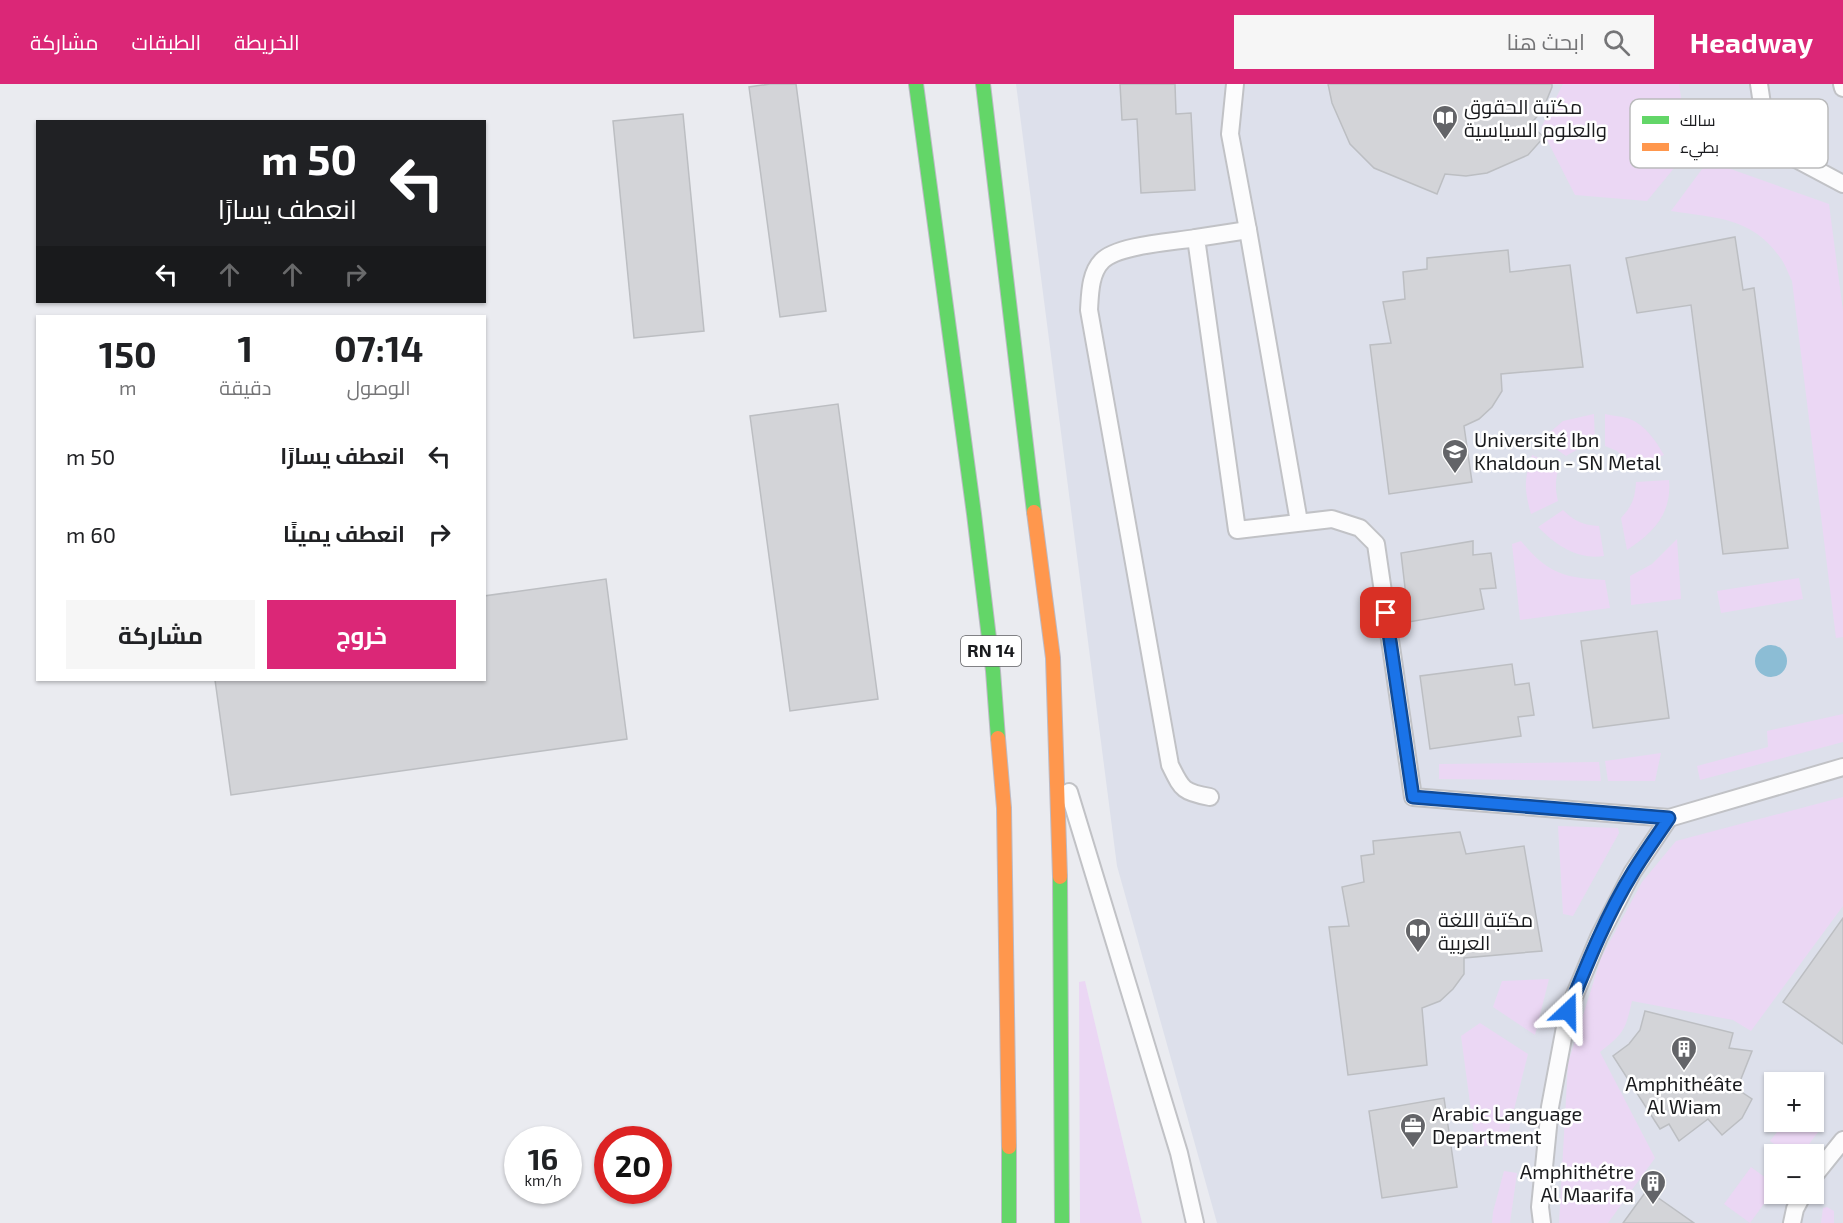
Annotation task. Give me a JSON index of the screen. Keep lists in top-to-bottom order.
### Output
{
  "streets": {
    "highway": ["RN 14"]
  },
  "places": {
    "library": ["مكتبة الحقوق والعلوم السياسية", "مكتبة اللغة العربية"],
    "school or university": ["Université Ibn Khaldoun - SN Metal"],
    "building": ["Amphithéâte Al Wiam", "Amphithétre Al Maarifa"],
    "office": ["Arabic Language Department"]
  },
  "legend": ["سالك", "بطيء"],
  "page": {
    "header": "Headway",
    "search": "ابحث هنا",
    "nav": ["الخريطة", "الطبقات", "مشاركة"],
    "turn": ["50 m", "انعطف يسارًا"],
    "eta": [
      "07:14",
      "الوصول",
      "1",
      "دقيقة",
      "150",
      "m"
    ],
    "list": [
      {
        "name": "انعطف يسارًا",
        "value": "50 m"
      },
      {
        "name": "انعطف يمينًا",
        "value": "60 m"
      }
    ],
    "buttons": ["خروج", "مشاركة"],
    "map_buttons": ["+", "−"],
    "speed": "16 km/h",
    "limit": "20"
  }
}
